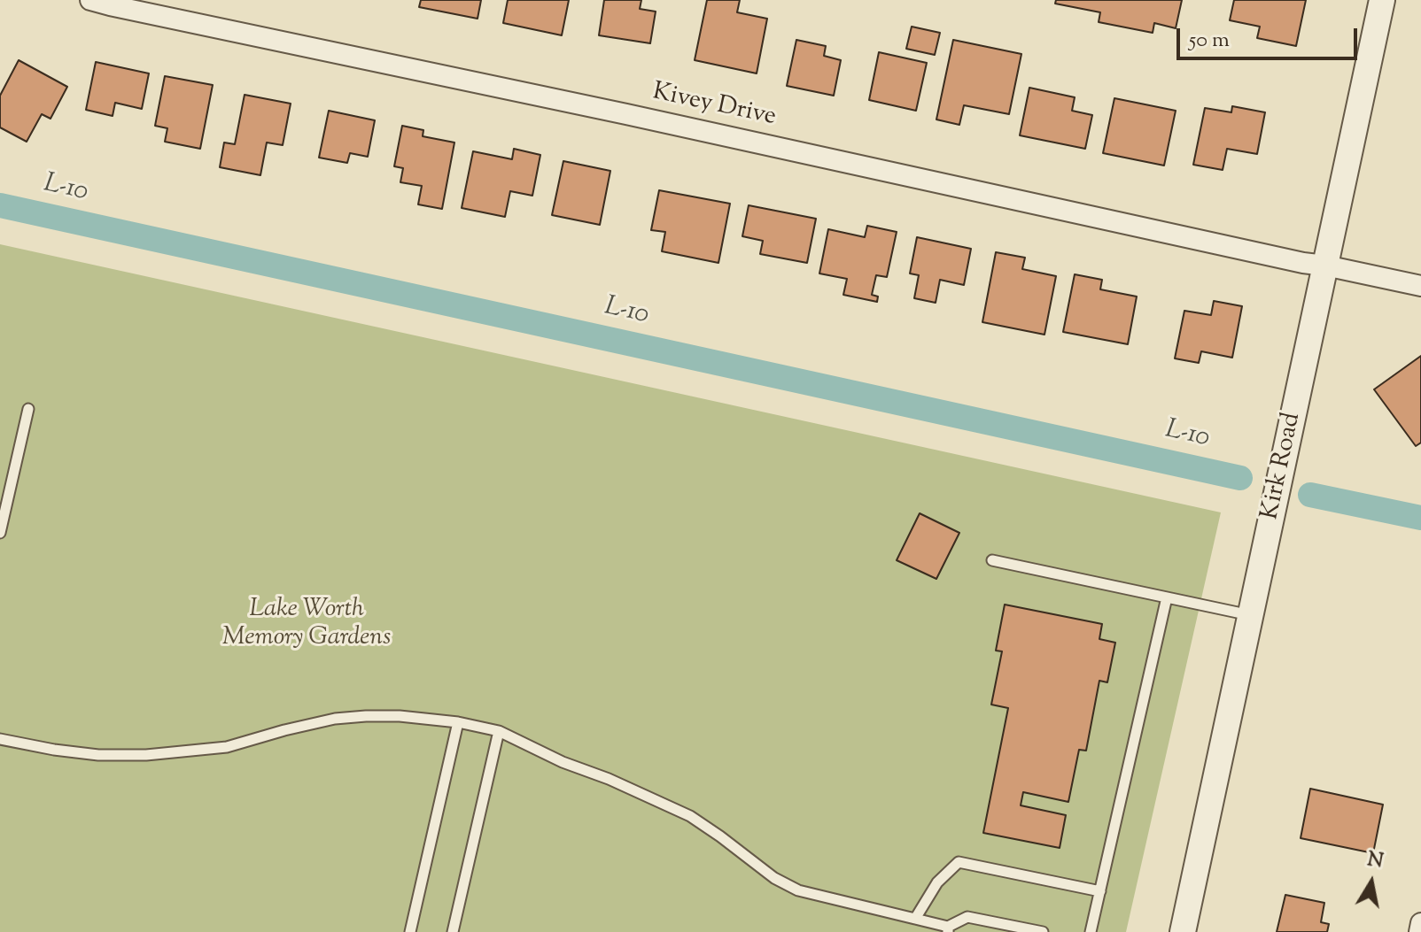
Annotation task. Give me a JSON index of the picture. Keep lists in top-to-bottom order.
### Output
{
  "streets": {
    "street": ["Kivey Drive", "Kirk Road"]
  },
  "crossings": [
    ["Kivey Drive", "Kirk Road"]
  ],
  "water": ["L-10"],
  "parks": ["Lake Worth Memory Gardens"],
  "scale_bar": "50 m",
  "north": "top"
}
